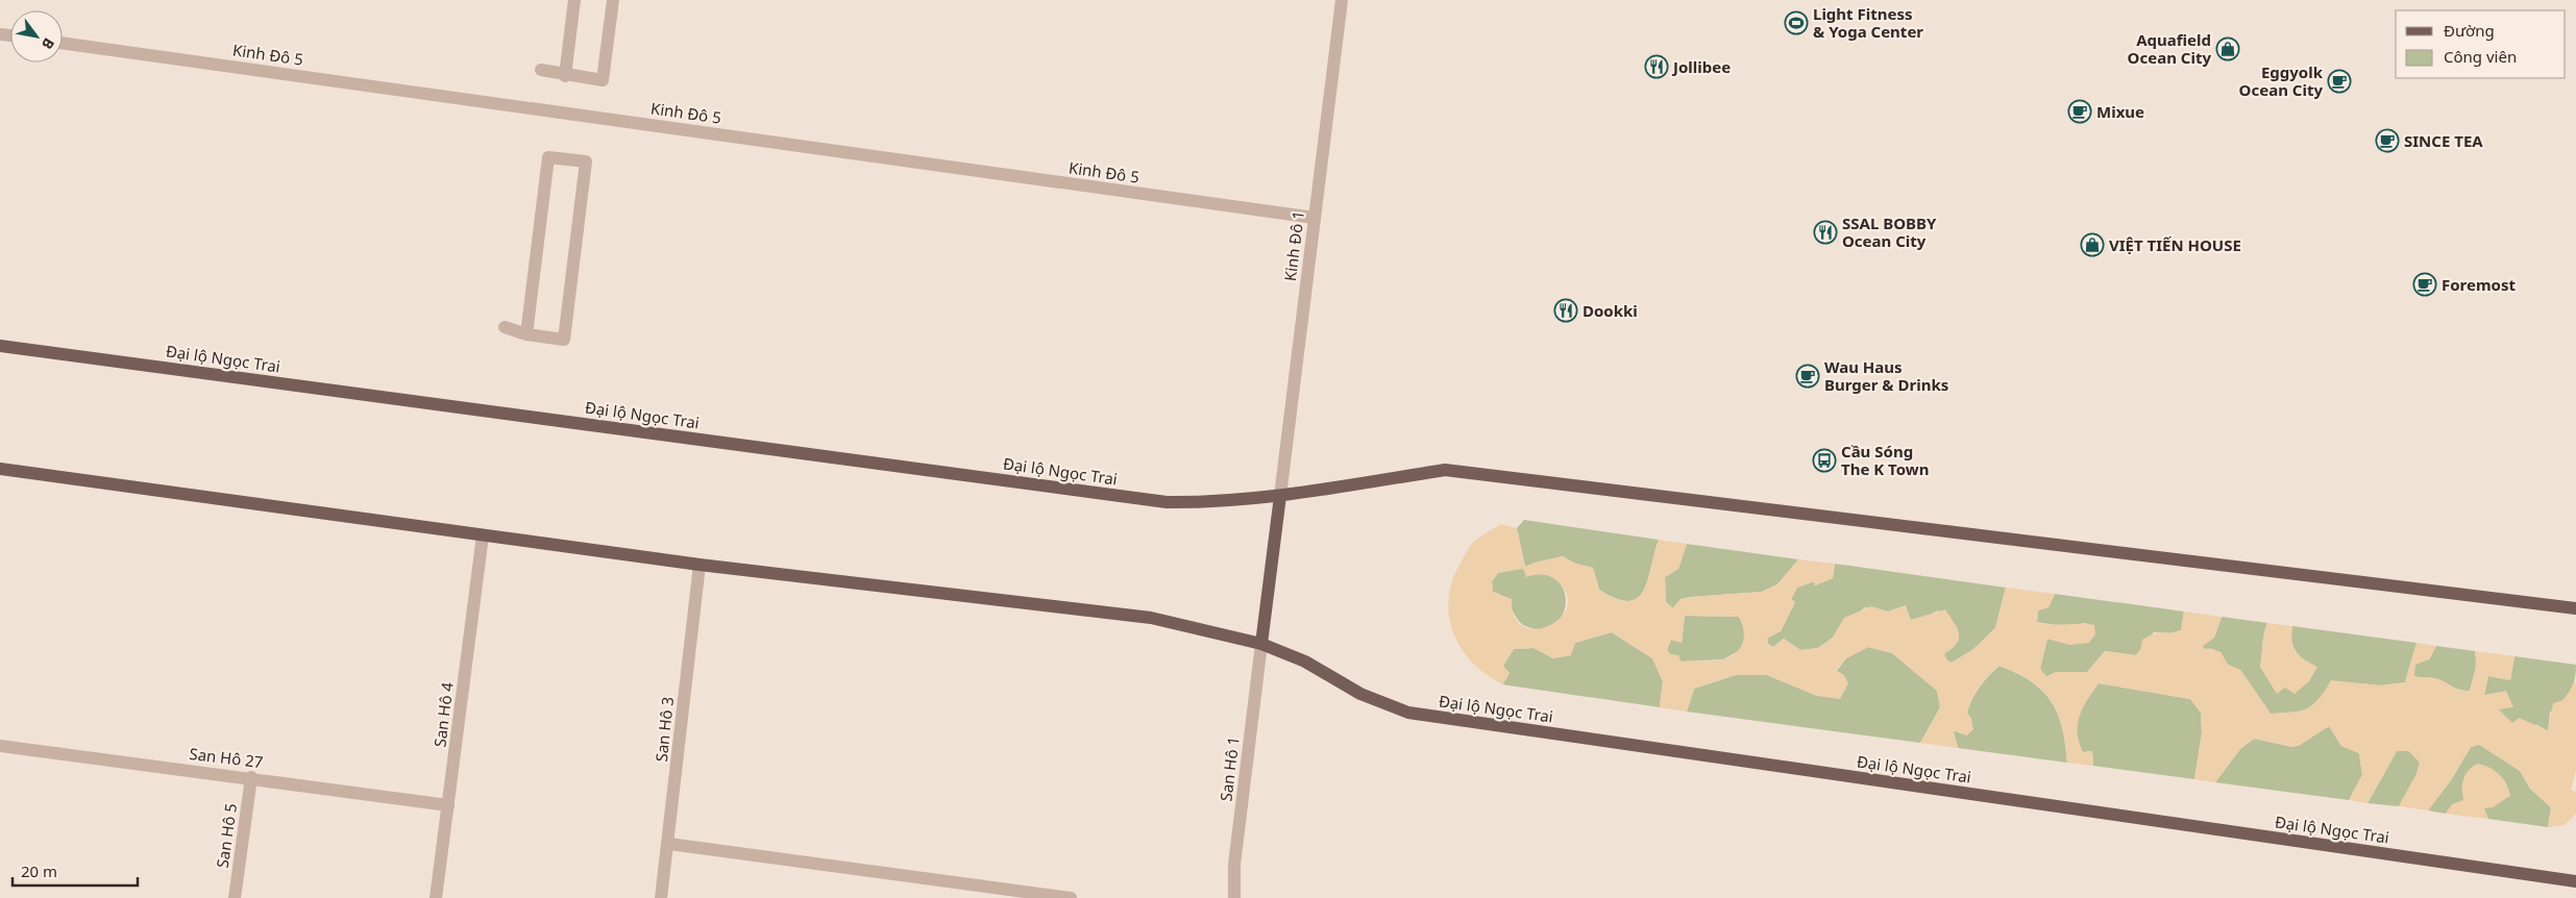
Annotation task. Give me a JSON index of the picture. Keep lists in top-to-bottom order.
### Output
{
  "streets": {
    "main road": ["Đại lộ Ngọc Trai"],
    "street": [
      "Kinh Đô 5",
      "Kinh Đô 1",
      "San Hô 4",
      "San Hô 3",
      "San Hô 27",
      "San Hô 1",
      "San Hô 5"
    ]
  },
  "crossings": [
    ["Kinh Đô 5", "Kinh Đô 1"],
    ["Kinh Đô 1", "Đại lộ Ngọc Trai"],
    ["Đại lộ Ngọc Trai", "San Hô 4"],
    ["Đại lộ Ngọc Trai", "San Hô 3"],
    ["Đại lộ Ngọc Trai", "San Hô 1"],
    ["San Hô 4", "San Hô 27"],
    ["San Hô 27", "San Hô 5"]
  ],
  "places": {
    "sports": ["Light Fitness & Yoga Center"],
    "shop": ["Aquafield Ocean City", "VIỆT TIẾN HOUSE"],
    "restaurant": ["Jollibee", "SSAL BOBBY Ocean City", "Dookki"],
    "cafe": [
      "Eggyolk Ocean City",
      "Mixue",
      "SINCE TEA",
      "Foremost",
      "Wau Haus Burger & Drinks"
    ],
    "bus stop": ["Cầu Sóng The K Town"]
  },
  "legend": ["Đường", "Công viên"],
  "scale_bar": "20 m",
  "north": "bottom right"
}
